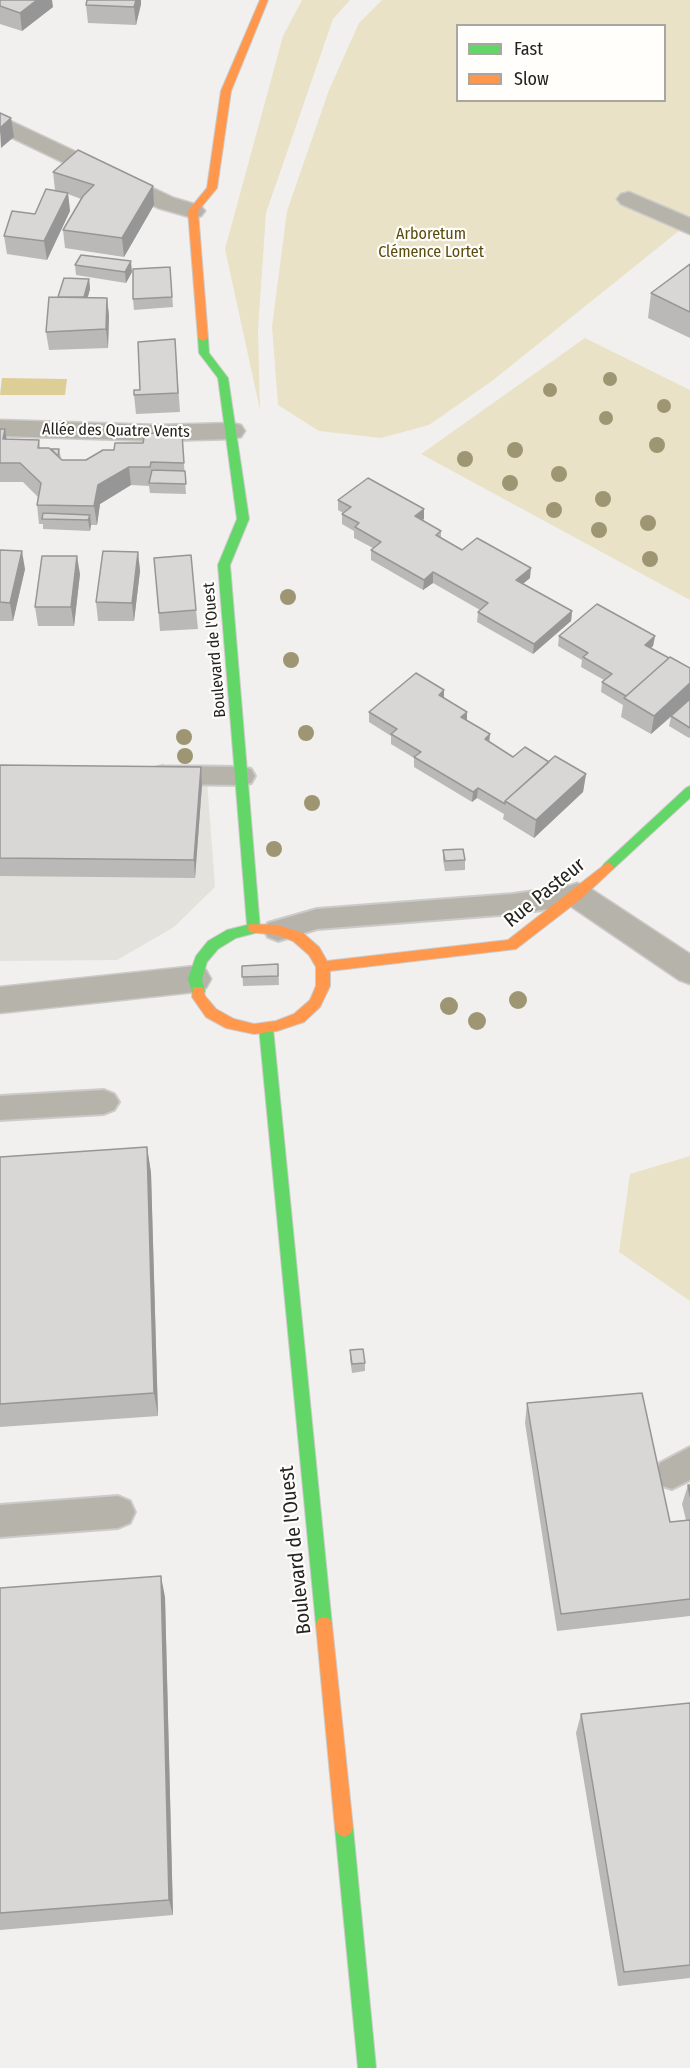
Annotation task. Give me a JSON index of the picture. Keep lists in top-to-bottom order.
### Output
{
  "streets": {
    "street": ["Allée des Quatre Vents", "Boulevard de l'Ouest", "Rue Pasteur"]
  },
  "crossings": [
    ["Allée des Quatre Vents", "Boulevard de l'Ouest"],
    ["Boulevard de l'Ouest", "Rue Pasteur"]
  ],
  "parks": ["Arboretum Clémence Lortet"],
  "legend": ["Fast", "Slow"]
}
